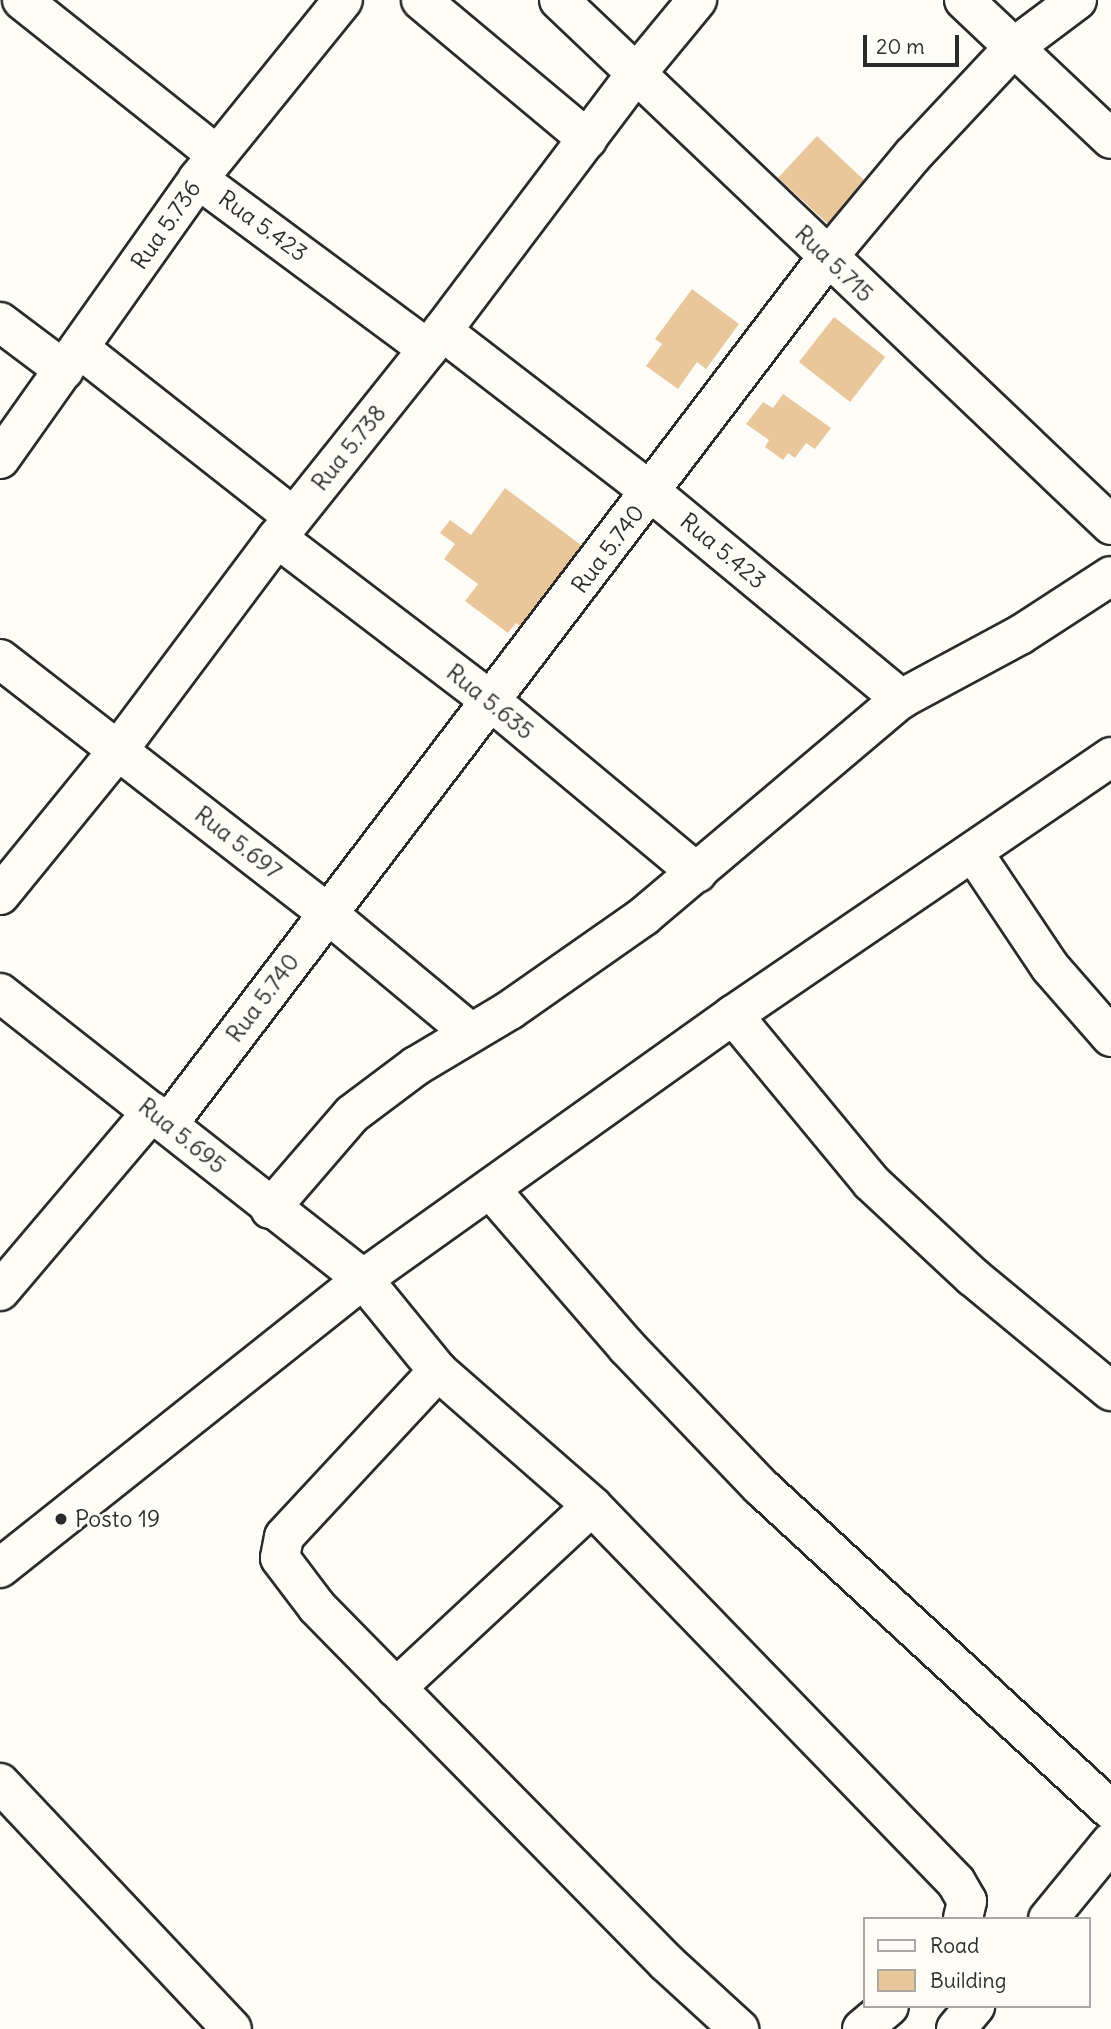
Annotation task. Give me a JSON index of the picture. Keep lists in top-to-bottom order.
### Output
{
  "streets": {
    "street": [
      "Rua 5.736",
      "Rua 5.423",
      "Rua 5.715",
      "Rua 5.738",
      "Rua 5.740",
      "Rua 5.635",
      "Rua 5.697",
      "Rua 5.695"
    ]
  },
  "crossings": [
    ["Rua 5.736", "Rua 5.423"],
    ["Rua 5.736", "Rua 5.635"],
    ["Rua 5.423", "Rua 5.738"],
    ["Rua 5.423", "Rua 5.740"],
    ["Rua 5.715", "Rua 5.738"],
    ["Rua 5.715", "Rua 5.740"],
    ["Rua 5.738", "Rua 5.635"],
    ["Rua 5.738", "Rua 5.697"],
    ["Rua 5.740", "Rua 5.635"],
    ["Rua 5.740", "Rua 5.697"],
    ["Rua 5.740", "Rua 5.695"]
  ],
  "places": ["Posto 19"],
  "legend": ["Road", "Building"],
  "scale_bar": "20 m"
}
